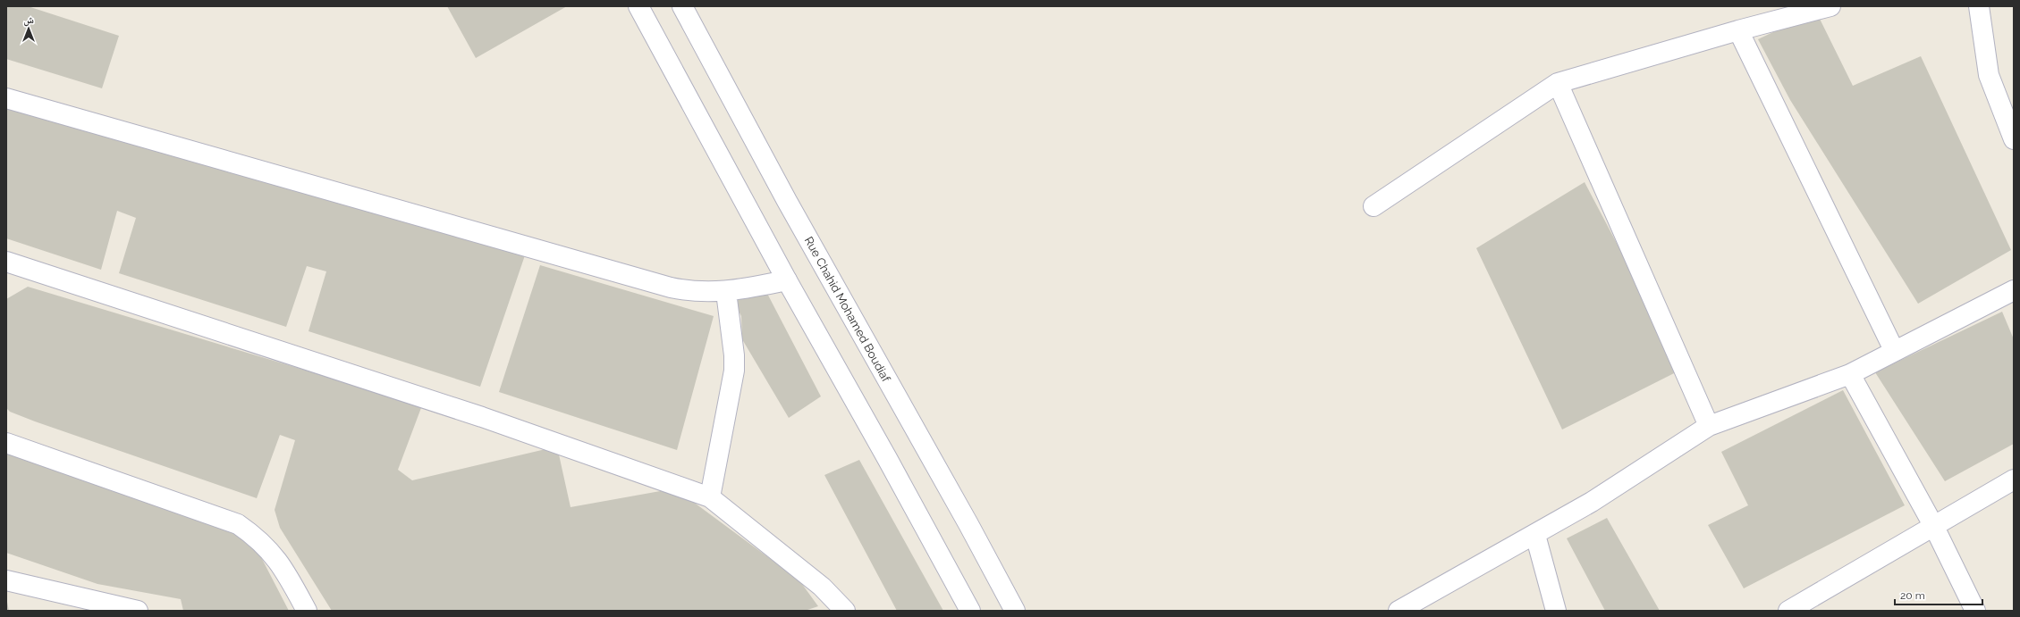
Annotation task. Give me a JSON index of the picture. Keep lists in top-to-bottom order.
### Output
{
  "streets": {
    "street": ["Rue Chahid Mohamed Boudiaf"]
  },
  "scale_bar": "20 m",
  "north": "top"
}
